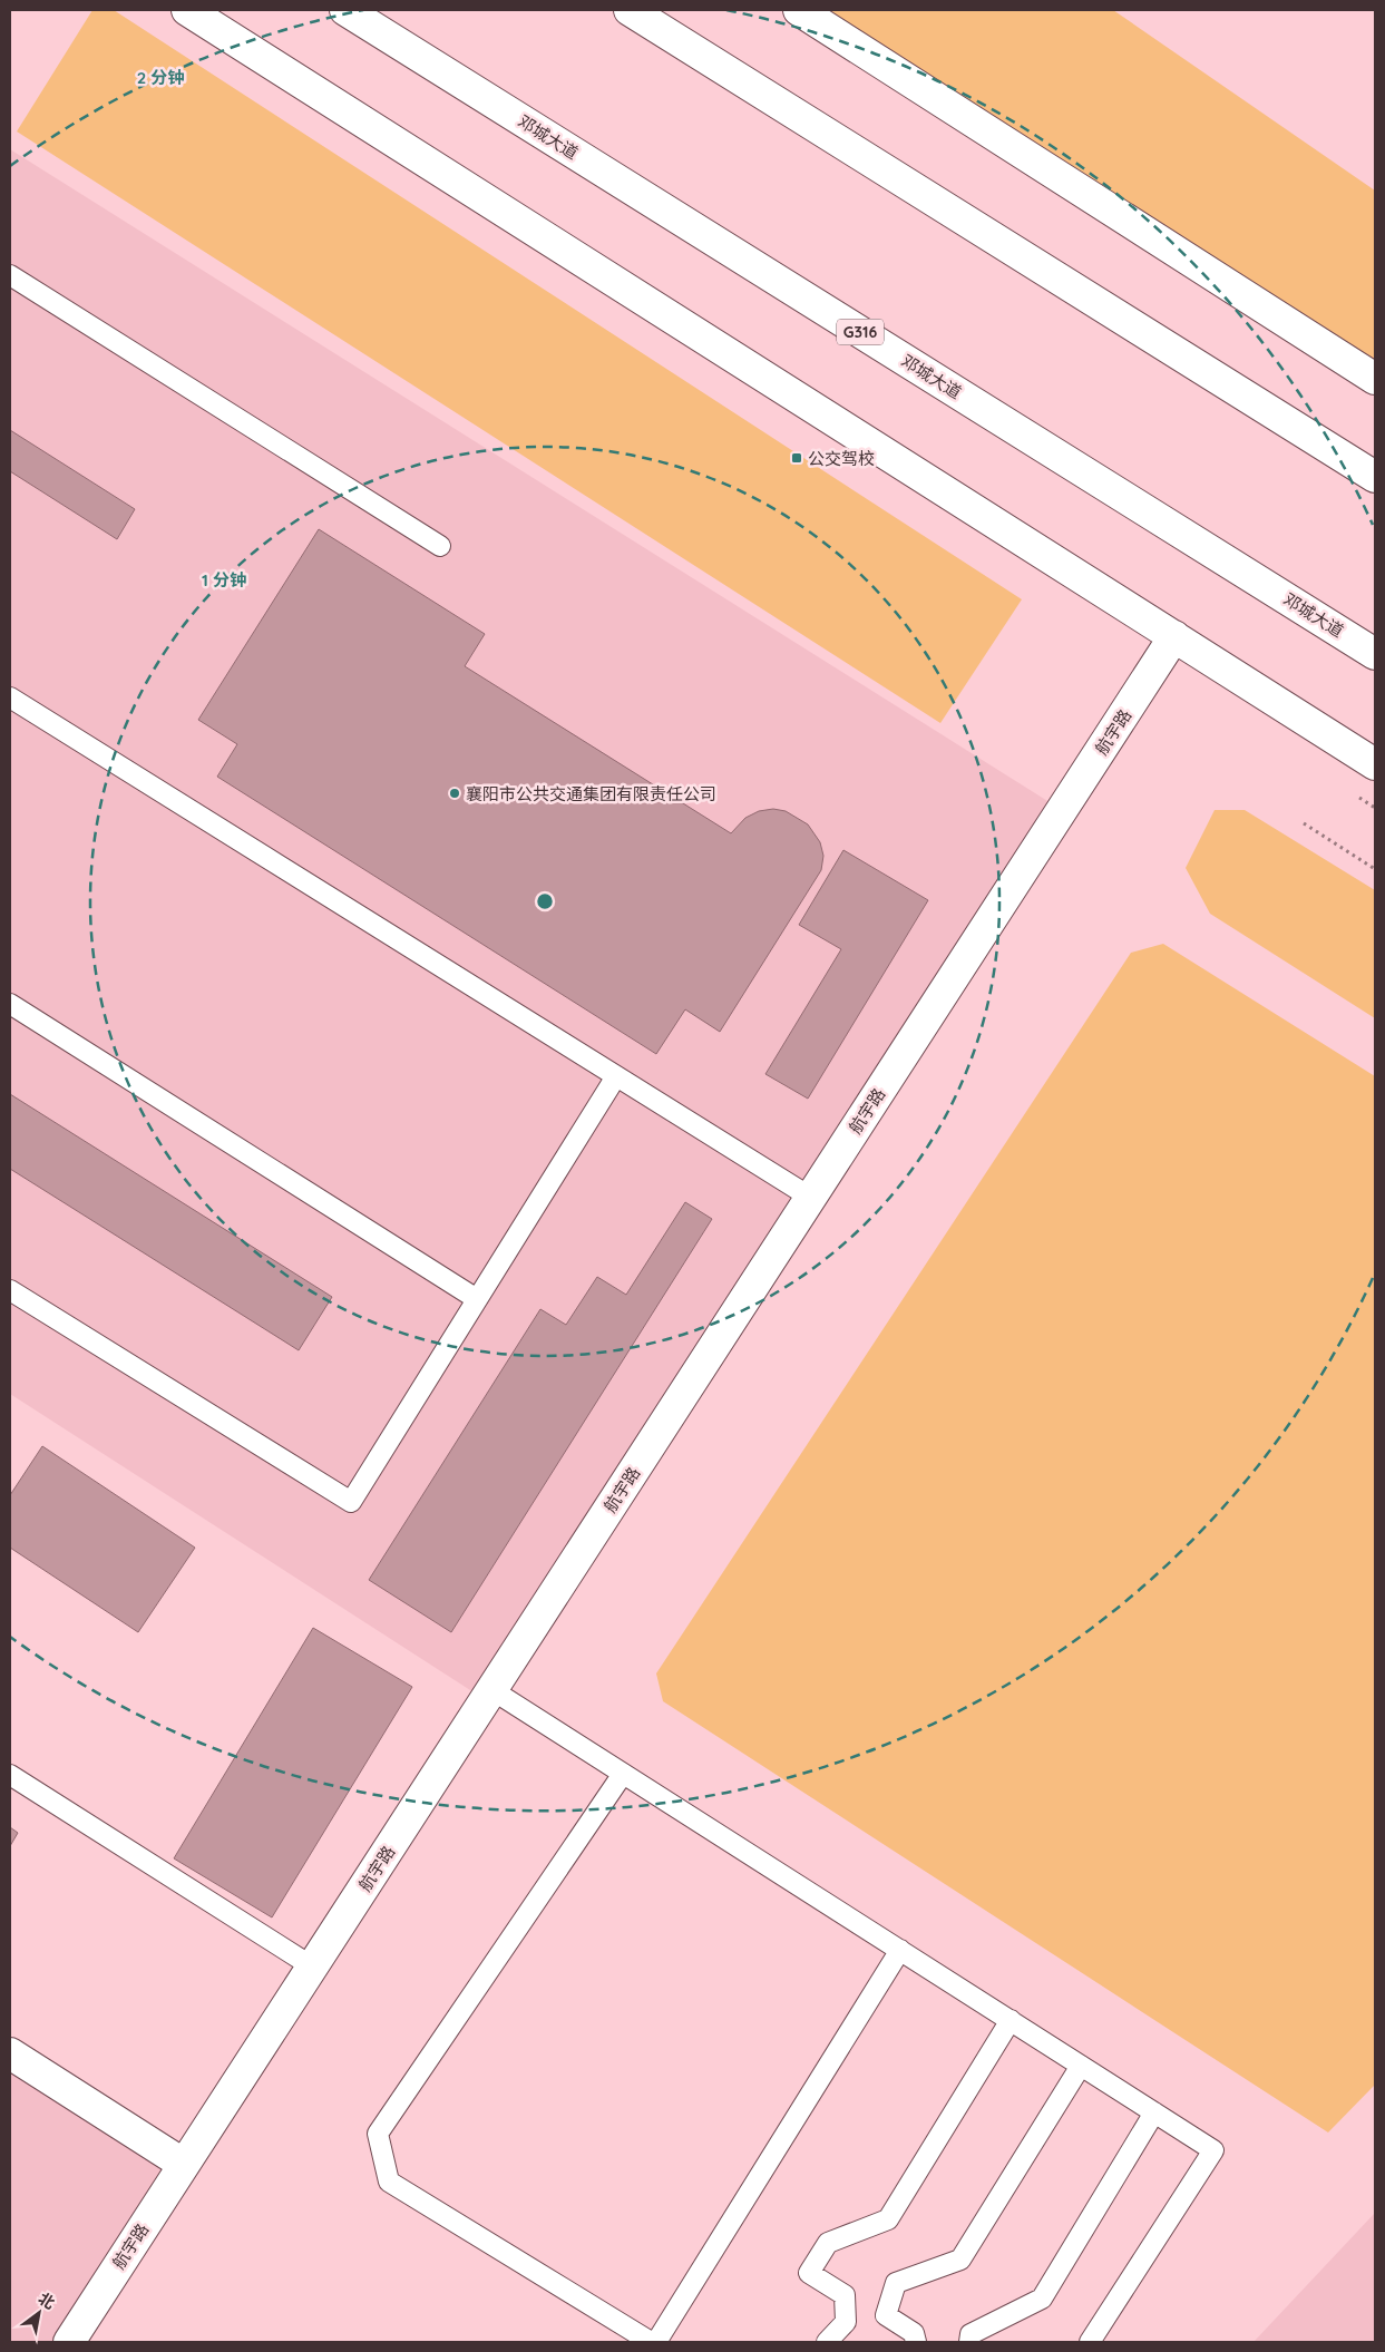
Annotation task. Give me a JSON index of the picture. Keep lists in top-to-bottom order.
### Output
{
  "streets": {
    "main road": ["邓城大道", "G316", "航宇路"]
  },
  "places": {
    "transit": ["公交驾校"],
    "other": ["襄阳市公共交通集团有限责任公司"]
  },
  "north": "top right",
  "rings": ["2 分钟", "1 分钟"]
}
